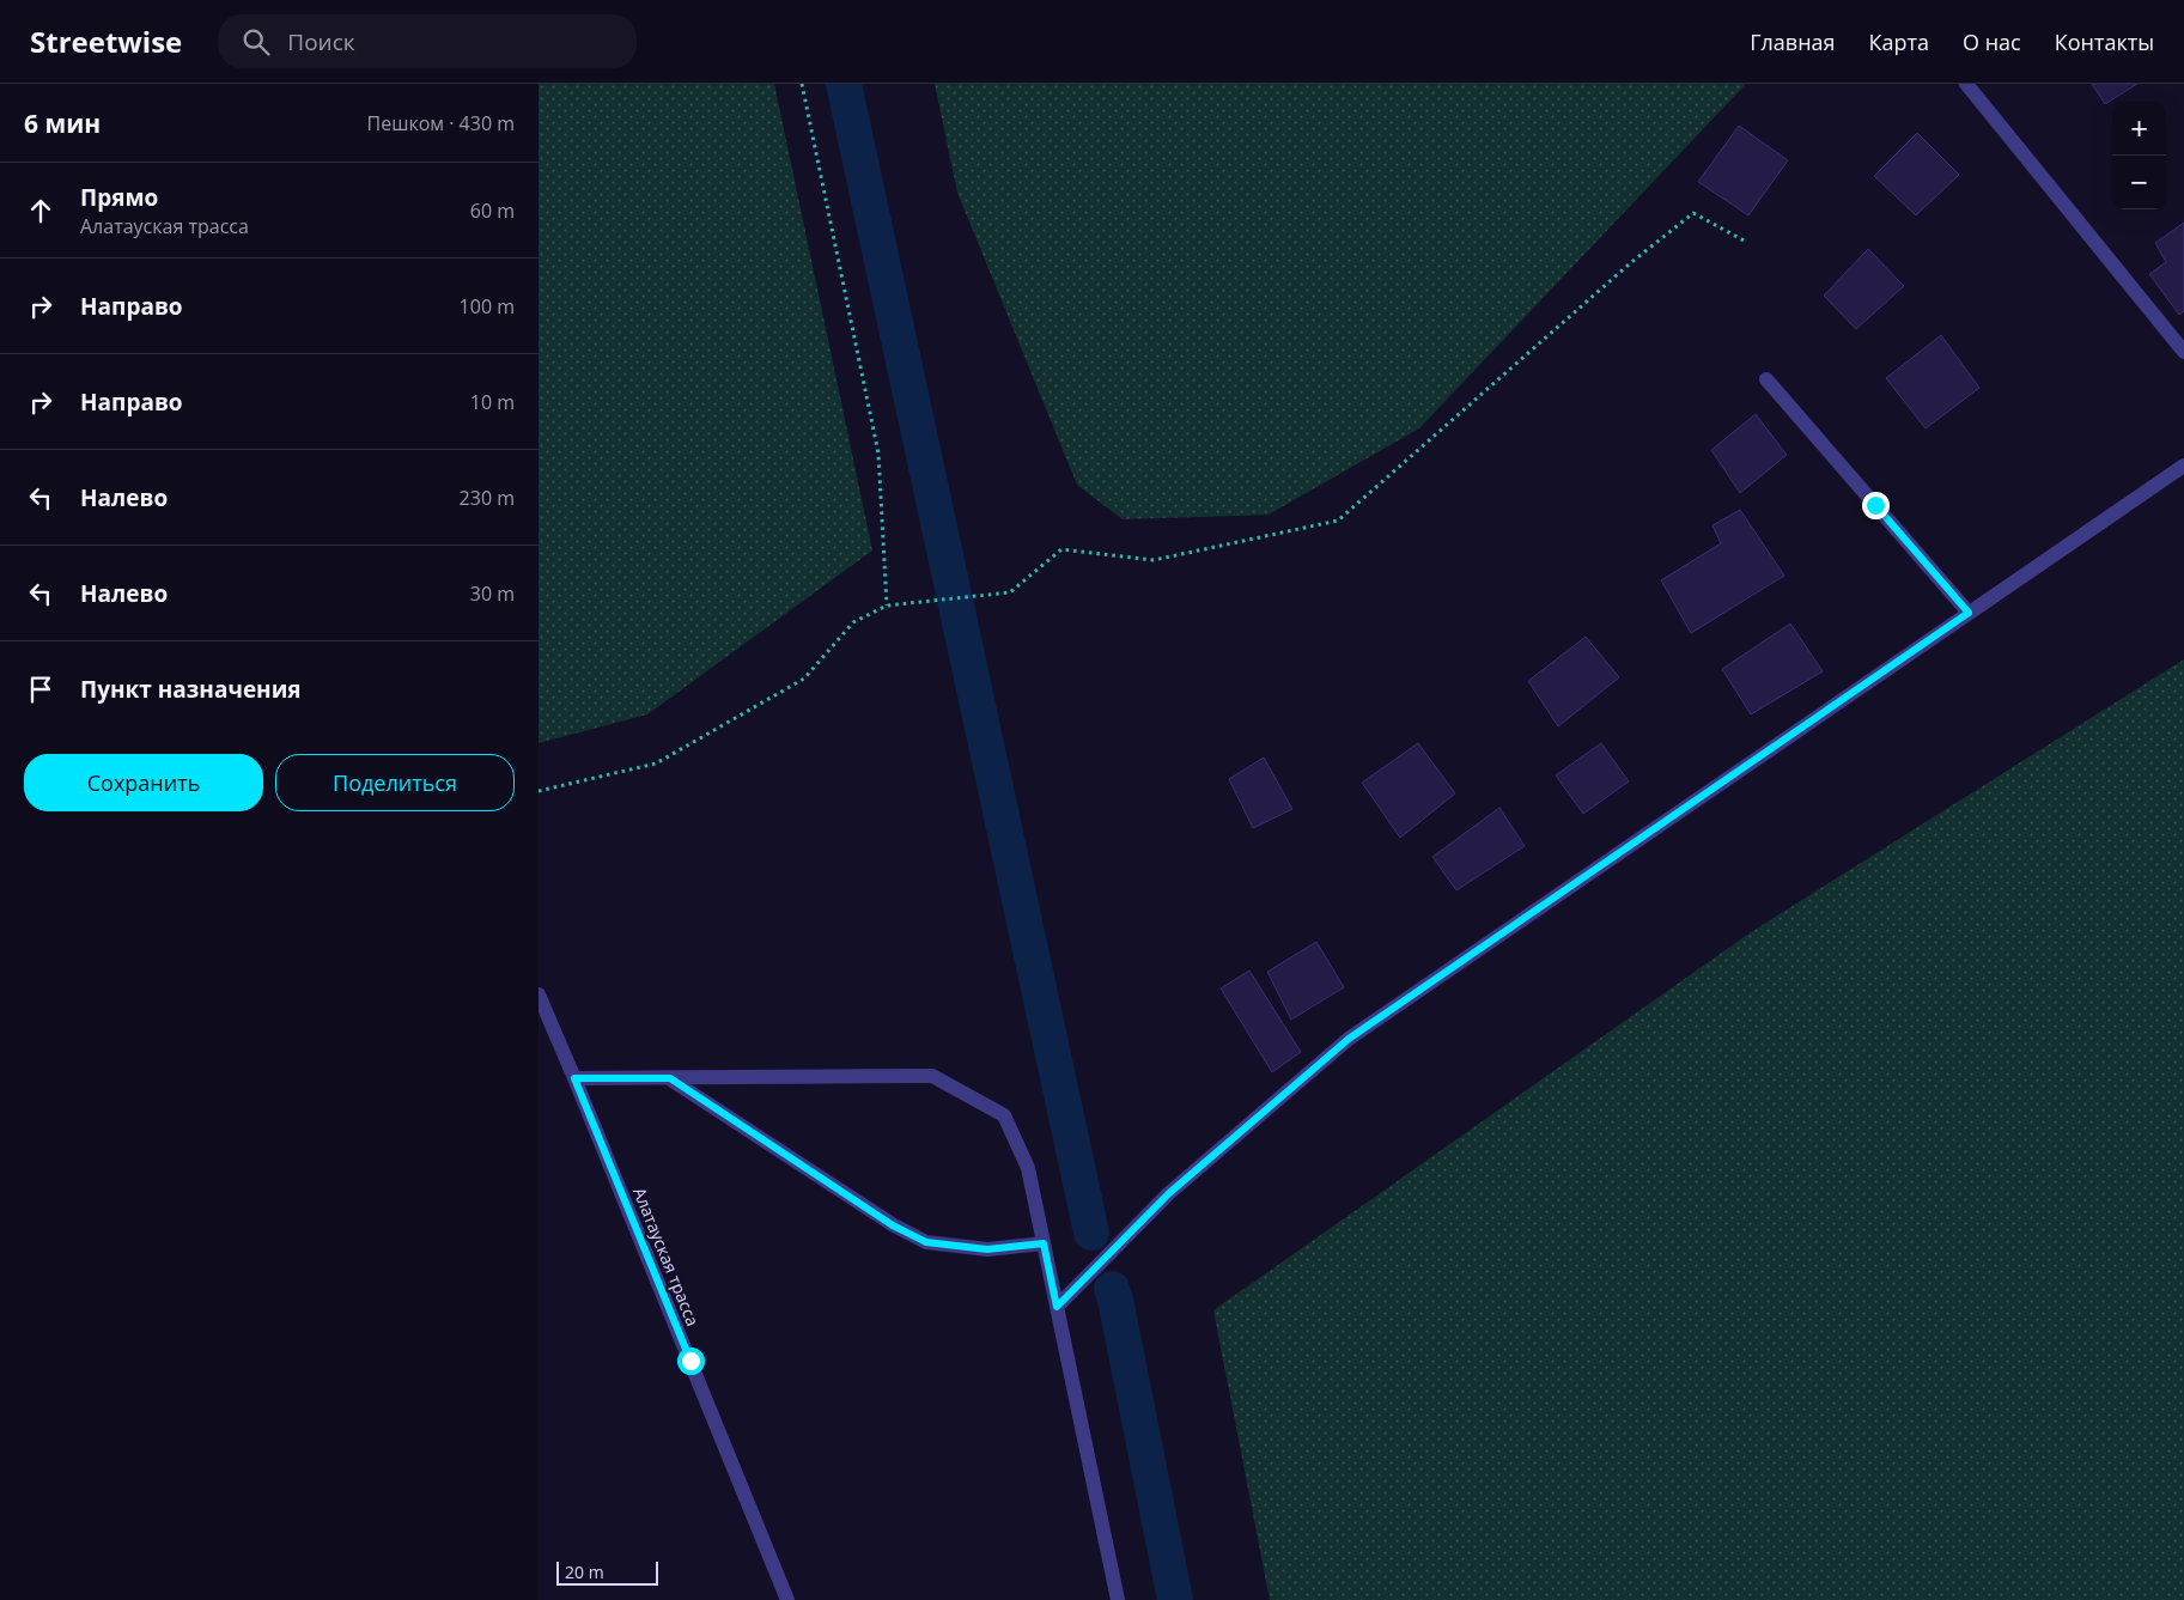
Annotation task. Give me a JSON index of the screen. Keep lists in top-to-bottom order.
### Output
{
  "streets": {
    "street": ["Алатауская трасса"]
  },
  "scale_bar": "20 m",
  "page": {
    "header": "Streetwise",
    "search": "Поиск",
    "nav": [
      "Главная",
      "Карта",
      "О нас",
      "Контакты"
    ],
    "heading": ["6 мин", "Пешком · 430 m"],
    "map_buttons": ["+", "−"],
    "list": [
      ["Прямо", "Алатауская трасса", "60 m"],
      ["Направо", "100 m"],
      ["Направо", "10 m"],
      ["Налево", "230 m"],
      ["Налево", "30 m"],
      "Пункт назначения"
    ],
    "buttons": ["Сохранить", "Поделиться"],
    "scale": "20 m"
  }
}
